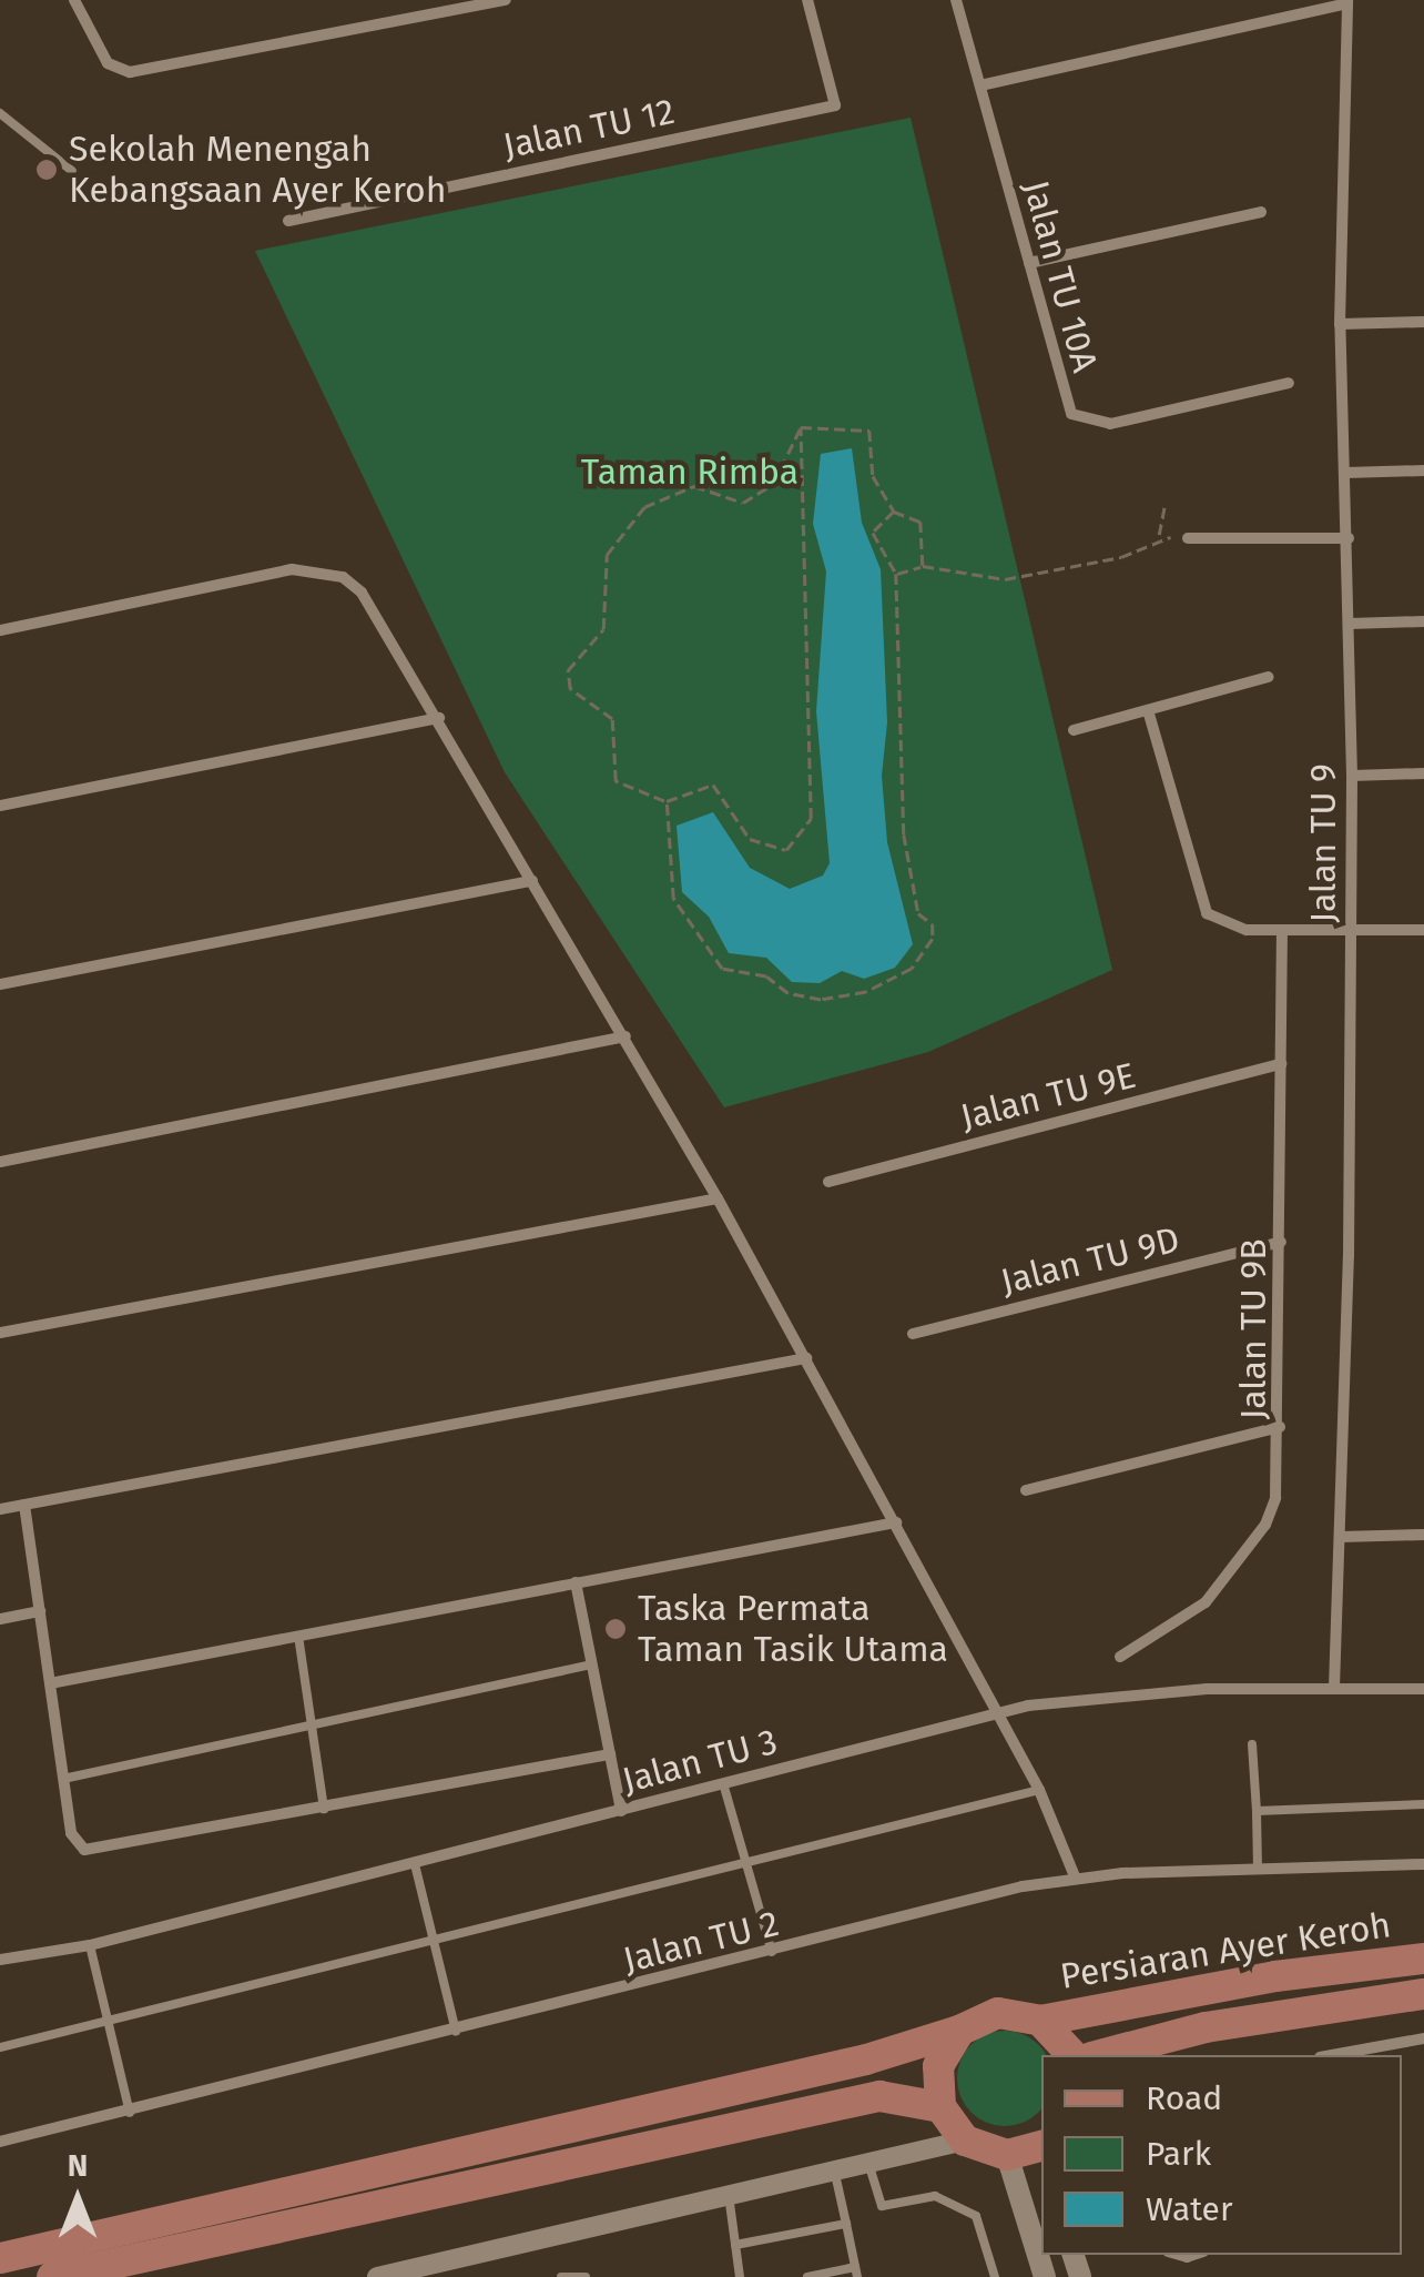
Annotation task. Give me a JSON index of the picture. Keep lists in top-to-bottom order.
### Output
{
  "streets": {
    "main road": ["Persiaran Ayer Keroh"],
    "street": [
      "Jalan TU 12",
      "Jalan TU 10A",
      "Jalan TU 9",
      "Jalan TU 9E",
      "Jalan TU 9D",
      "Jalan TU 9B",
      "Jalan TU 3",
      "Jalan TU 2"
    ]
  },
  "crossings": [
    ["Jalan TU 9", "Jalan TU 3"],
    ["Jalan TU 9E", "Jalan TU 9B"],
    ["Jalan TU 9D", "Jalan TU 9B"]
  ],
  "parks": ["Taman Rimba"],
  "places": ["Sekolah Menengah Kebangsaan Ayer Keroh", "Taska Permata Taman Tasik Utama"],
  "legend": ["Road", "Park", "Water"],
  "north": "top"
}
